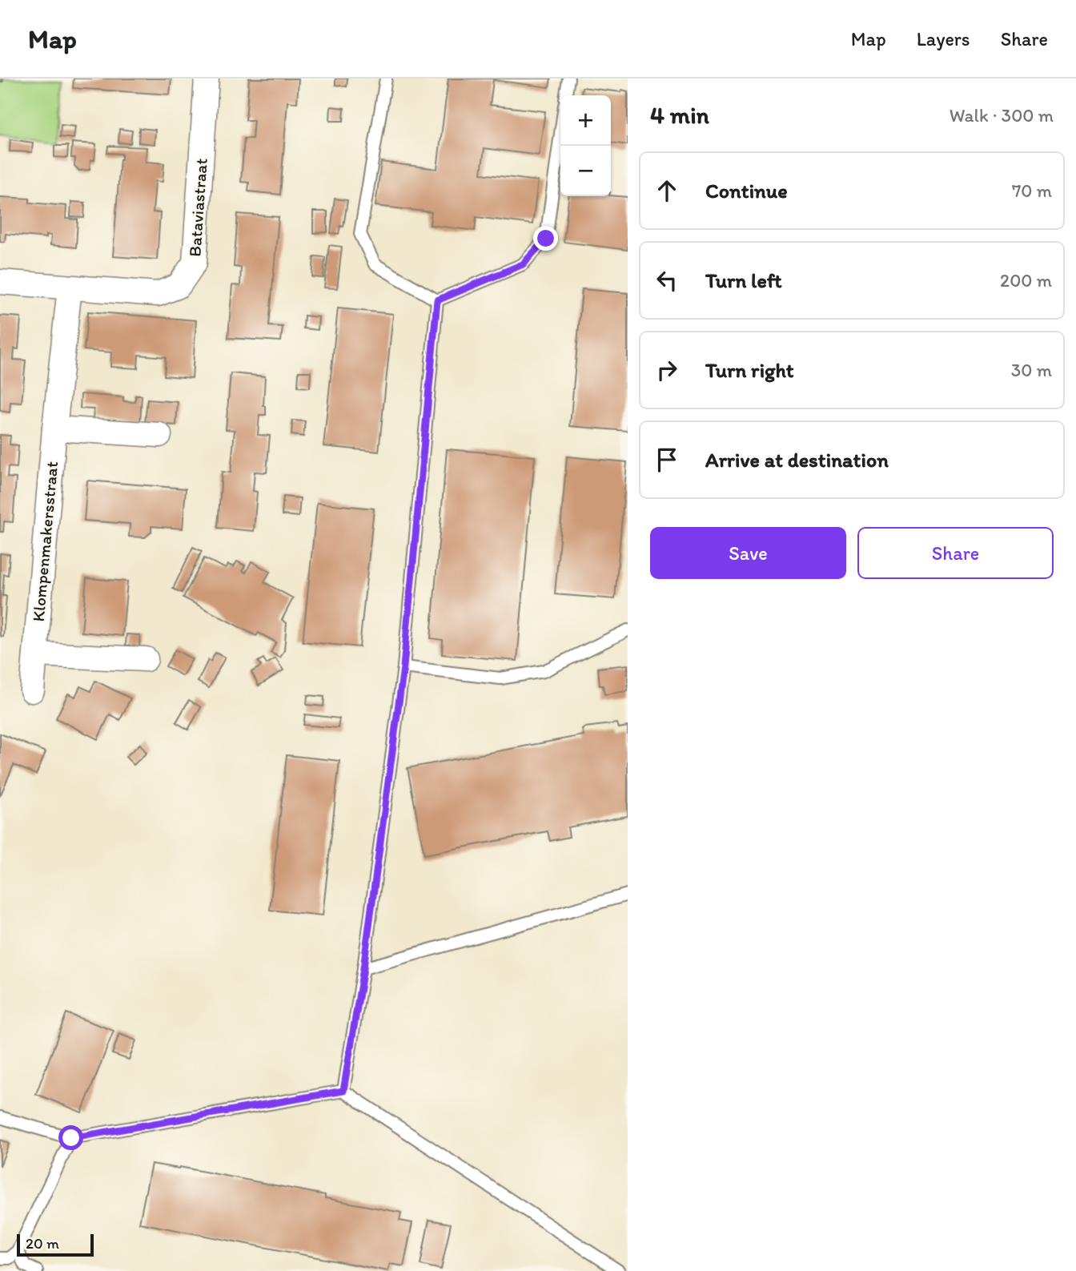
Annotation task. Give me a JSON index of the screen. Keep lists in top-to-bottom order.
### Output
{
  "streets": {
    "street": ["Bataviastraat", "Klompenmakersstraat"]
  },
  "crossings": [
    ["Bataviastraat", "Klompenmakersstraat"]
  ],
  "scale_bar": "20 m",
  "page": {
    "header": "Map",
    "nav": ["Map", "Layers", "Share"],
    "heading": ["4 min", "Walk · 300 m"],
    "map_buttons": ["+", "−"],
    "list": [
      ["Continue", "70 m"],
      ["Turn left", "200 m"],
      ["Turn right", "30 m"],
      "Arrive at destination"
    ],
    "buttons": ["Save", "Share"],
    "scale": "20 m"
  }
}
